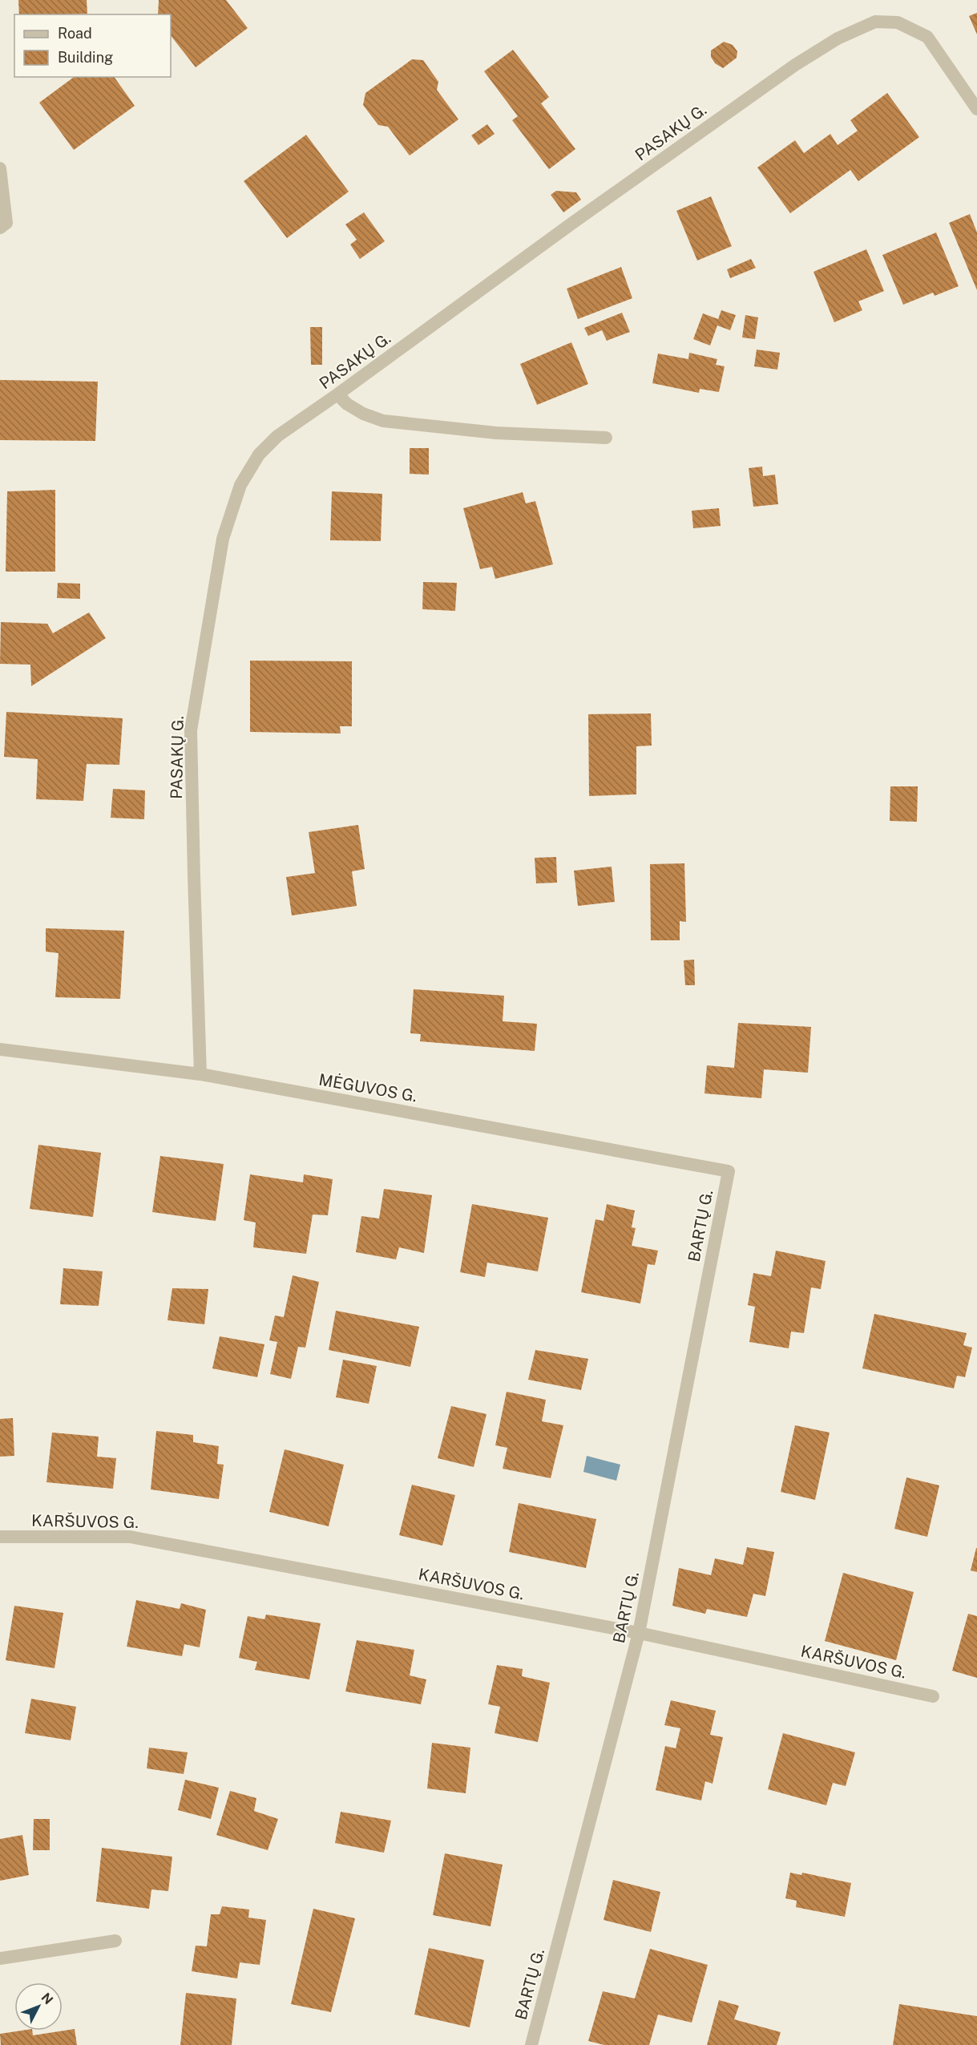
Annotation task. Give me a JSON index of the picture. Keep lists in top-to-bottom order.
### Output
{
  "streets": {
    "street": [
      "PASAKŲ G.",
      "MĖGUVOS G.",
      "BARTŲ G.",
      "KARŠUVOS G."
    ]
  },
  "crossings": [
    ["PASAKŲ G.", "MĖGUVOS G."],
    ["MĖGUVOS G.", "BARTŲ G."],
    ["BARTŲ G.", "KARŠUVOS G."]
  ],
  "legend": ["Road", "Building"],
  "north": "top right"
}
